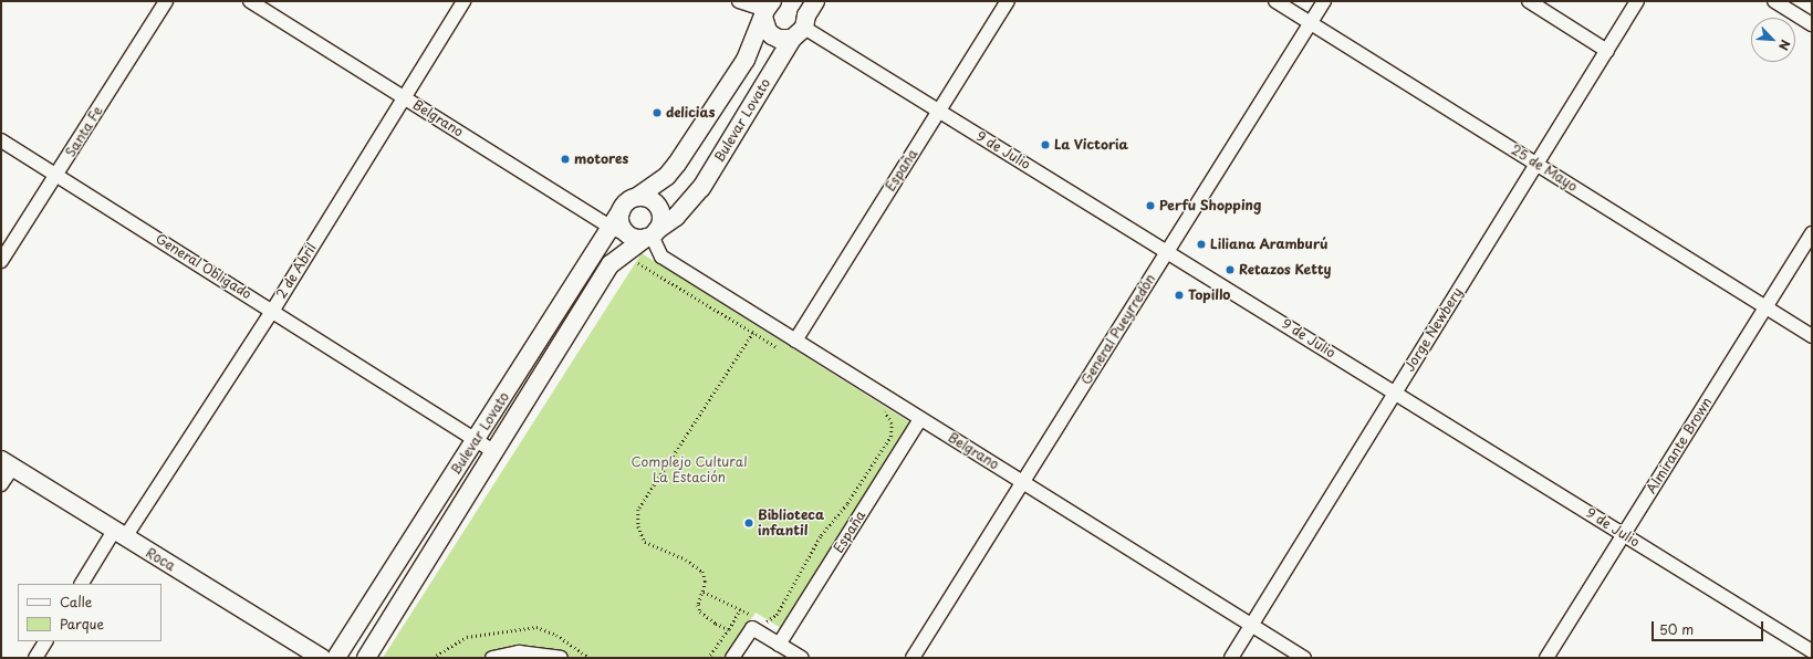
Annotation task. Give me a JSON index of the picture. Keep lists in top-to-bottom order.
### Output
{
  "streets": {
    "main road": ["Bulevar Lovato", "9 de Julio", "Roca"],
    "street": [
      "Belgrano",
      "Santa Fe",
      "25 de Mayo",
      "España",
      "General Obligado",
      "2 de Abril",
      "General Pueyrredón",
      "Jorge Newbery",
      "Almirante Brown"
    ]
  },
  "crossings": [
    ["Belgrano", "Bulevar Lovato"],
    ["Belgrano", "España"],
    ["Belgrano", "2 de Abril"],
    ["Belgrano", "General Pueyrredón"],
    ["Belgrano", "Jorge Newbery"],
    ["Bulevar Lovato", "9 de Julio"],
    ["Bulevar Lovato", "General Obligado"],
    ["Bulevar Lovato", "Roca"],
    ["Santa Fe", "General Obligado"],
    ["9 de Julio", "España"],
    ["9 de Julio", "General Pueyrredón"],
    ["9 de Julio", "Jorge Newbery"],
    ["9 de Julio", "Almirante Brown"],
    ["25 de Mayo", "General Pueyrredón"],
    ["25 de Mayo", "Jorge Newbery"],
    ["25 de Mayo", "Almirante Brown"],
    ["General Obligado", "2 de Abril"],
    ["2 de Abril", "Roca"]
  ],
  "parks": ["Complejo Cultural La Estación"],
  "places": [
    "delicias",
    "La Victoria",
    "motores",
    "Perfu Shopping",
    "Liliana Aramburú",
    "Retazos Ketty",
    "Topillo",
    "Biblioteca infantil"
  ],
  "legend": ["Calle", "Parque"],
  "scale_bar": "50 m",
  "north": "bottom right"
}
